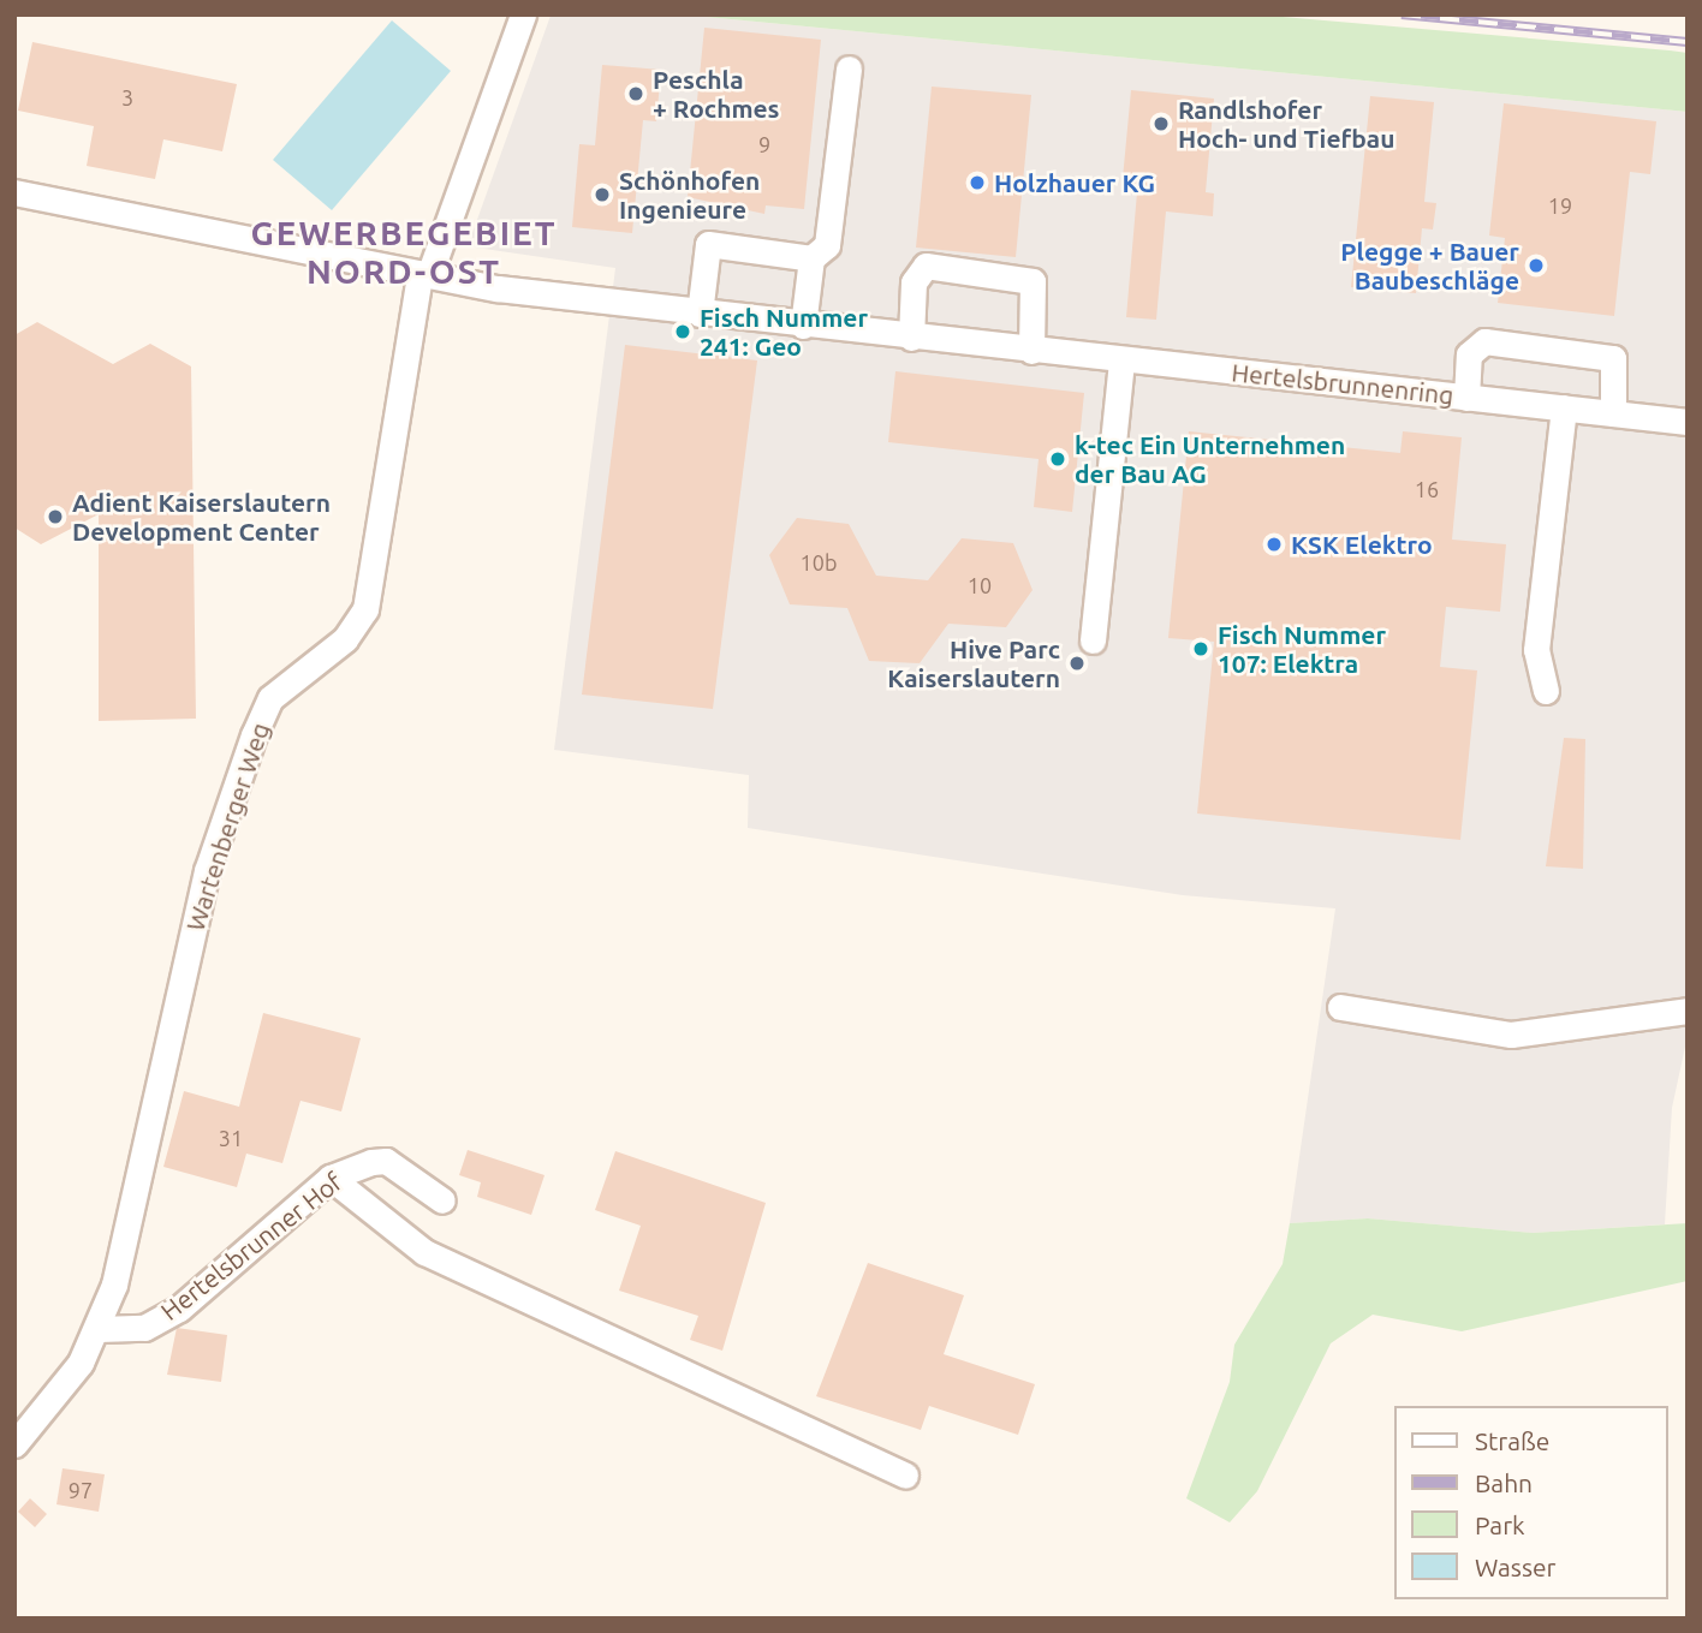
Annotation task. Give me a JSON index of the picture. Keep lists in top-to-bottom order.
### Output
{
  "streets": {
    "street": ["Hertelsbrunnenring", "Wartenberger Weg", "Hertelsbrunner Hof"]
  },
  "crossings": [
    ["Hertelsbrunnenring", "Wartenberger Weg"],
    ["Wartenberger Weg", "Hertelsbrunner Hof"]
  ],
  "districts": ["GEWERBEGEBIET NORD-OST"],
  "places": [
    "Peschla + Rochmes",
    "Randlshofer Hoch- und Tiefbau",
    "Holzhauer KG",
    "Schönhofen Ingenieure",
    "Plegge + Bauer Baubeschläge",
    "Fisch Nummer 241: Geo",
    "k-tec Ein Unternehmen der Bau AG",
    "Adient Kaiserslautern Development Center",
    "KSK Elektro",
    "Fisch Nummer 107: Elektra",
    "Hive Parc Kaiserslautern"
  ],
  "house_numbers": [
    "3",
    "9",
    "19",
    "16",
    "10b",
    "10",
    "31",
    "97"
  ],
  "legend": [
    "Straße",
    "Bahn",
    "Park",
    "Wasser"
  ]
}
